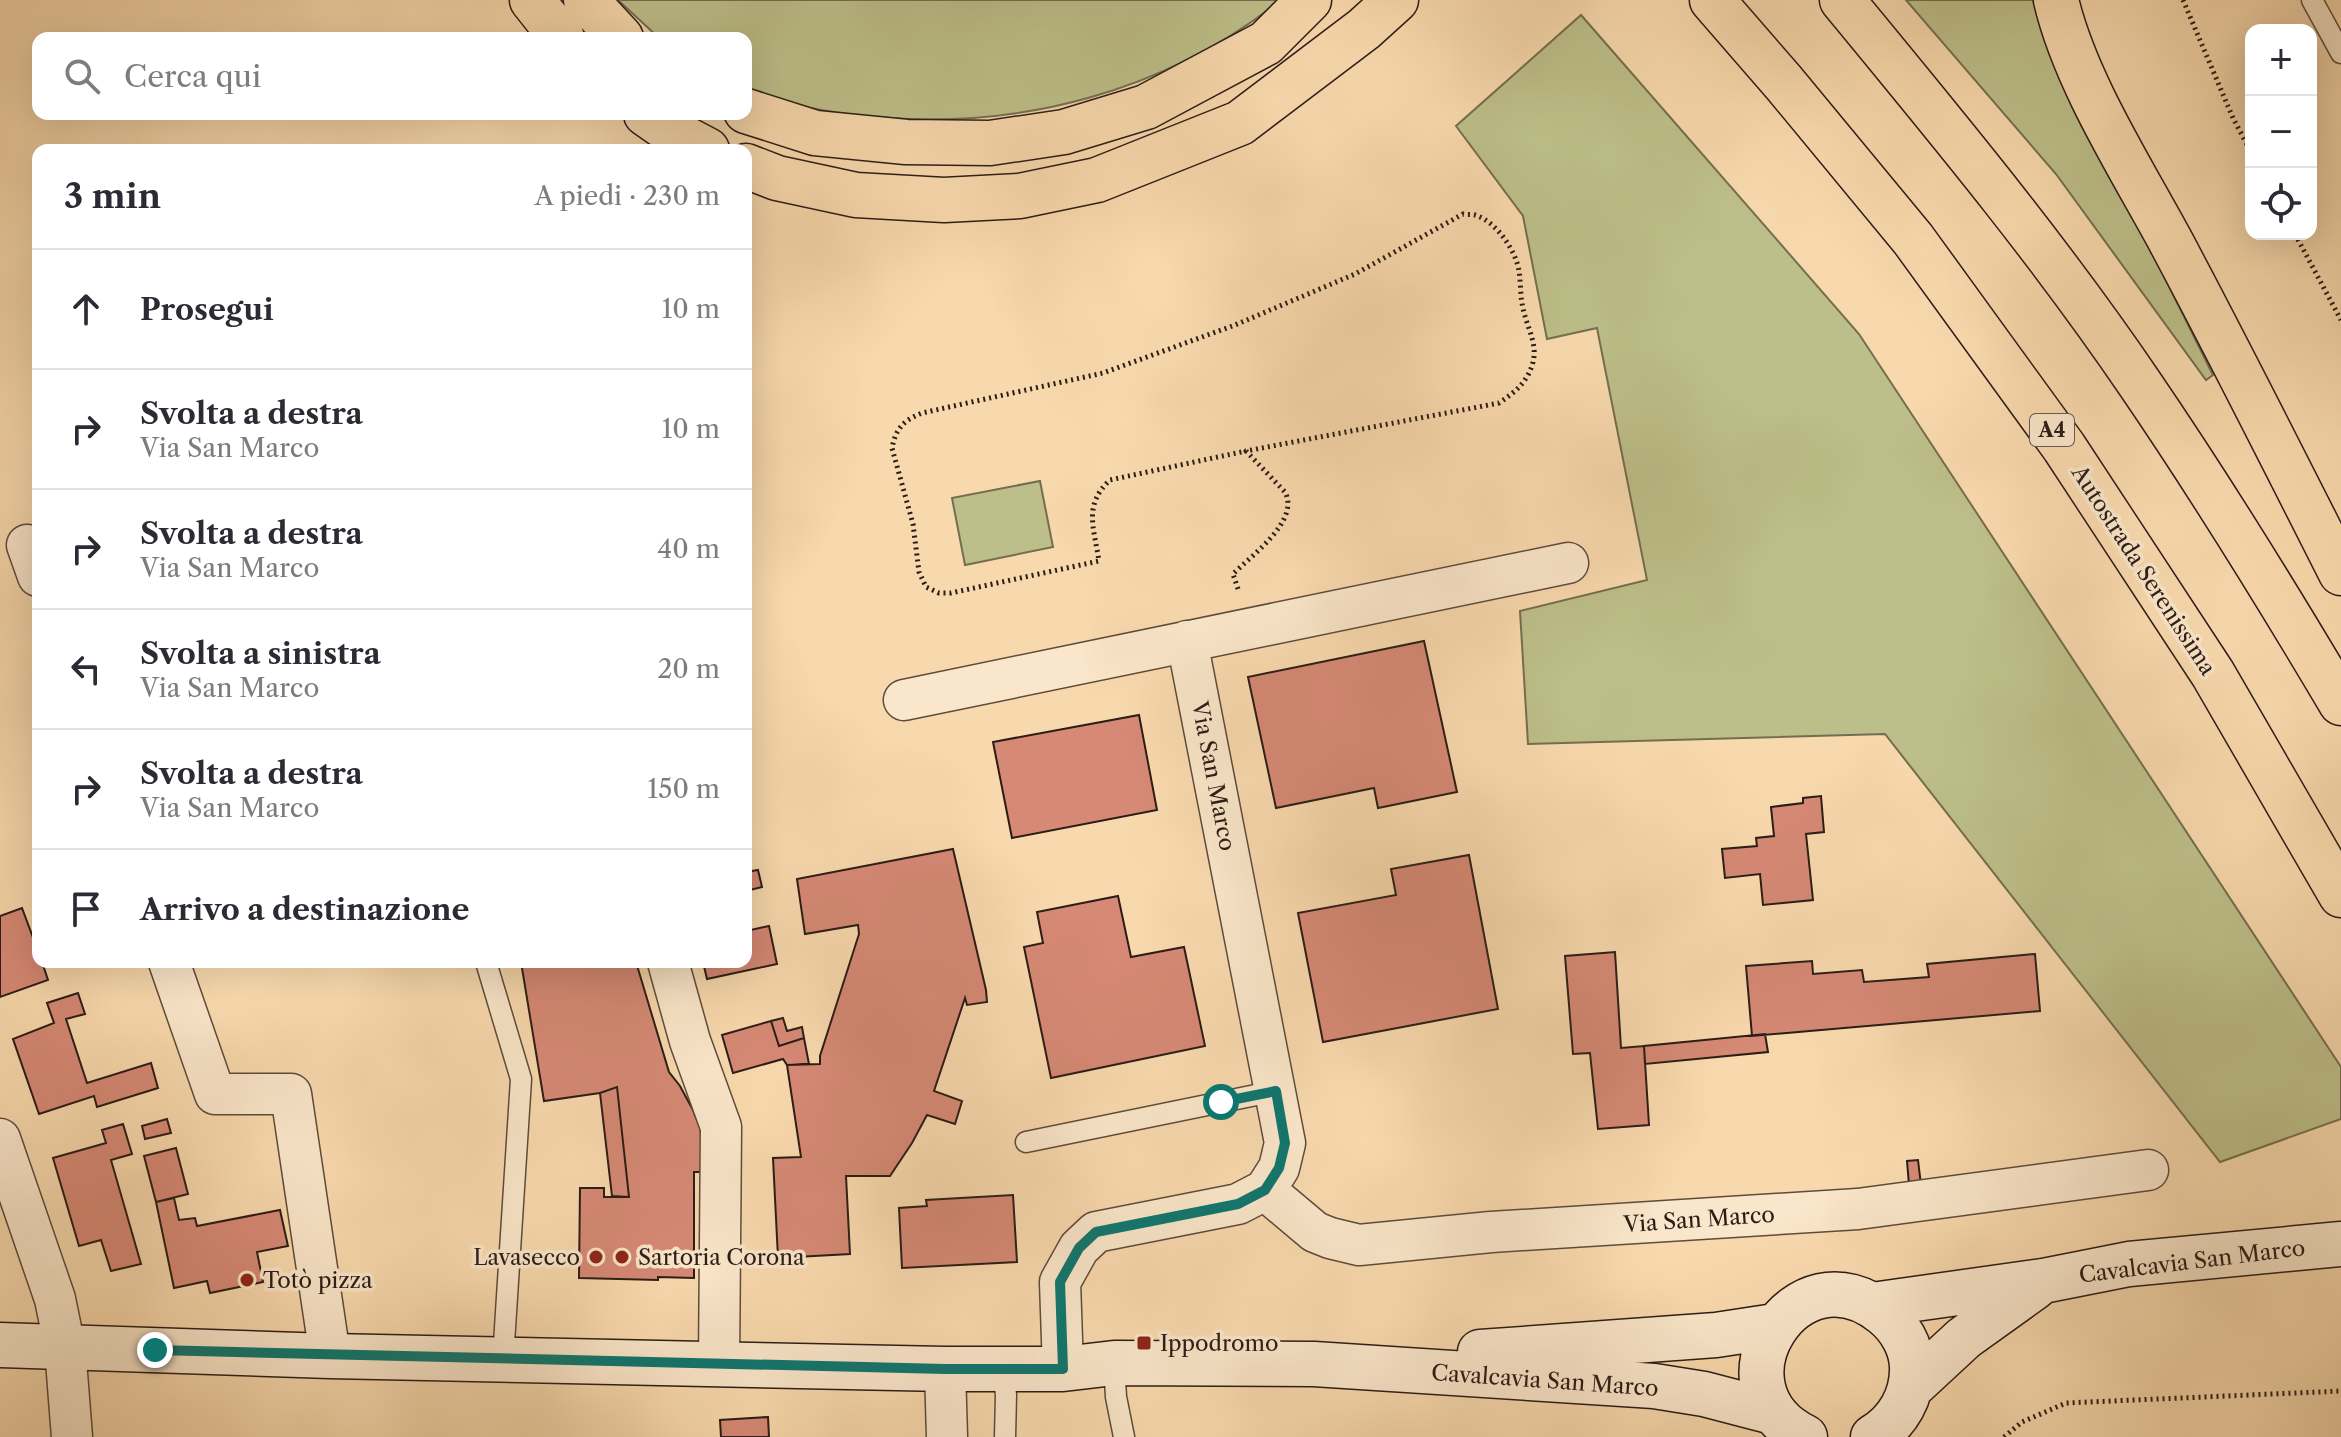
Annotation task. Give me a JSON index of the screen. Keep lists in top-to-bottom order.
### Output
{
  "streets": {
    "highway": ["A4", "Autostrada Serenissima"],
    "main road": ["Cavalcavia San Marco"],
    "street": ["Via San Marco"]
  },
  "places": {
    "other": ["Lavasecco", "Sartoria Corona", "Totò pizza"],
    "transit": ["Ippodromo"]
  },
  "page": {
    "map_buttons": ["+", "−"],
    "search": "Cerca qui",
    "heading": ["3 min", "A piedi · 230 m"],
    "list": [
      ["Prosegui", "10 m"],
      ["Svolta a destra", "Via San Marco", "10 m"],
      ["Svolta a destra", "Via San Marco", "40 m"],
      ["Svolta a sinistra", "Via San Marco", "20 m"],
      ["Svolta a destra", "Via San Marco", "150 m"],
      "Arrivo a destinazione"
    ]
  }
}
